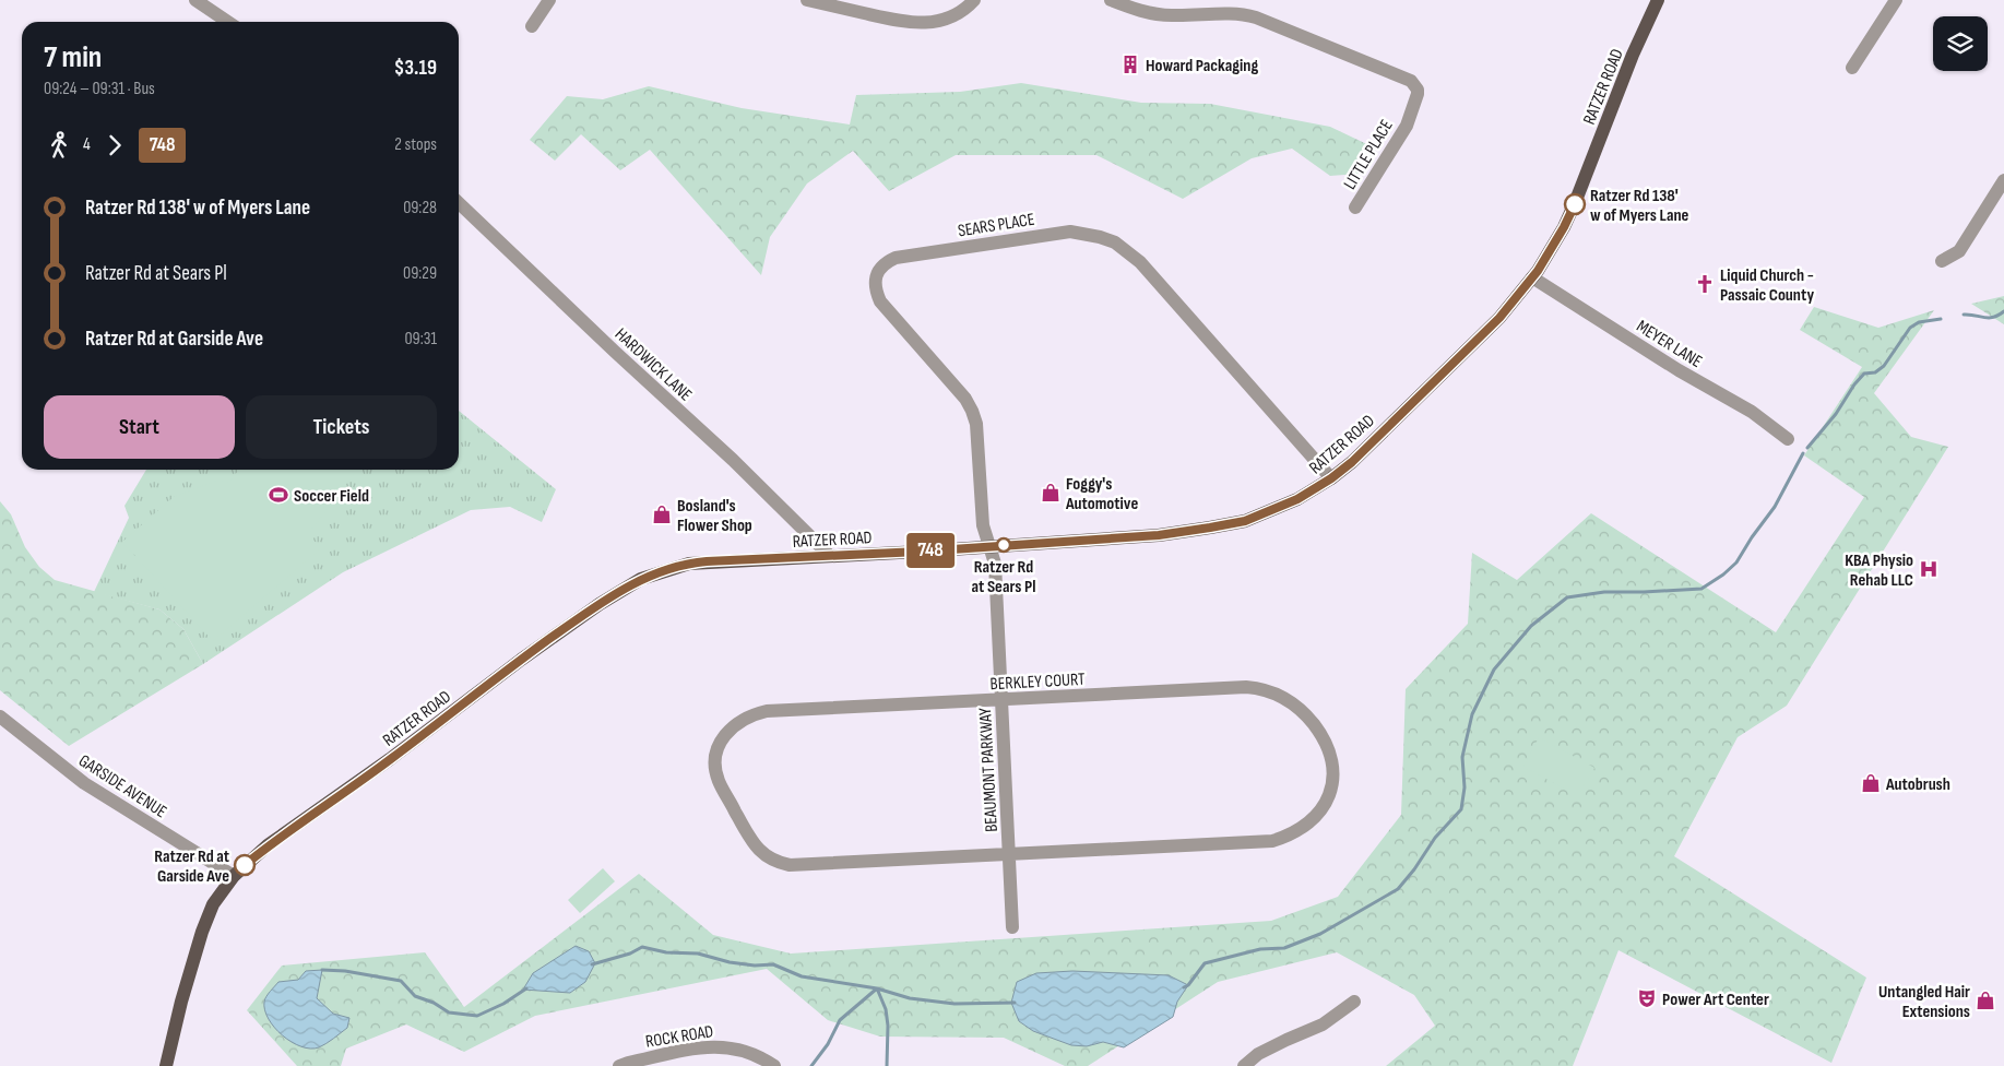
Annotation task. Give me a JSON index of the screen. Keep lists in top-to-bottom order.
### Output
{
  "streets": {
    "main road": ["RATZER ROAD"],
    "street": [
      "LITTLE PLACE",
      "SEARS PLACE",
      "MEYER LANE",
      "HARDWICK LANE",
      "BERKLEY COURT",
      "BEAUMONT PARKWAY",
      "GARSIDE AVENUE",
      "ROCK ROAD"
    ]
  },
  "crossings": [
    ["RATZER ROAD", "SEARS PLACE"],
    ["RATZER ROAD", "MEYER LANE"],
    ["RATZER ROAD", "HARDWICK LANE"],
    ["RATZER ROAD", "BEAUMONT PARKWAY"],
    ["RATZER ROAD", "GARSIDE AVENUE"],
    ["SEARS PLACE", "BEAUMONT PARKWAY"],
    ["BERKLEY COURT", "BEAUMONT PARKWAY"]
  ],
  "places": {
    "building": ["Howard Packaging"],
    "other": ["Ratzer Rd 138' w of Myers Lane", "Ratzer Rd at Sears Pl", "Ratzer Rd at Garside Ave"],
    "church": ["Liquid Church - Passaic County"],
    "shop": [
      "Foggy's Automotive",
      "Bosland's Flower Shop",
      "Autobrush",
      "Untangled Hair Extensions"
    ],
    "sports": ["Soccer Field"],
    "hospital": ["KBA Physio Rehab LLC"],
    "theatre": ["Power Art Center"]
  },
  "lines": ["bus line 748"],
  "page": {
    "on_map": "748",
    "heading": ["7 min", "09:24 – 09:31 · Bus", "$3.19"],
    "legs": ["4", "748", "2 stops"],
    "list": [
      {
        "name": "Ratzer Rd 138' w of Myers Lane",
        "value": "09:28"
      },
      {
        "name": "Ratzer Rd at Sears Pl",
        "value": "09:29"
      },
      {
        "name": "Ratzer Rd at Garside Ave",
        "value": "09:31"
      }
    ],
    "buttons": ["Start", "Tickets"]
  }
}
